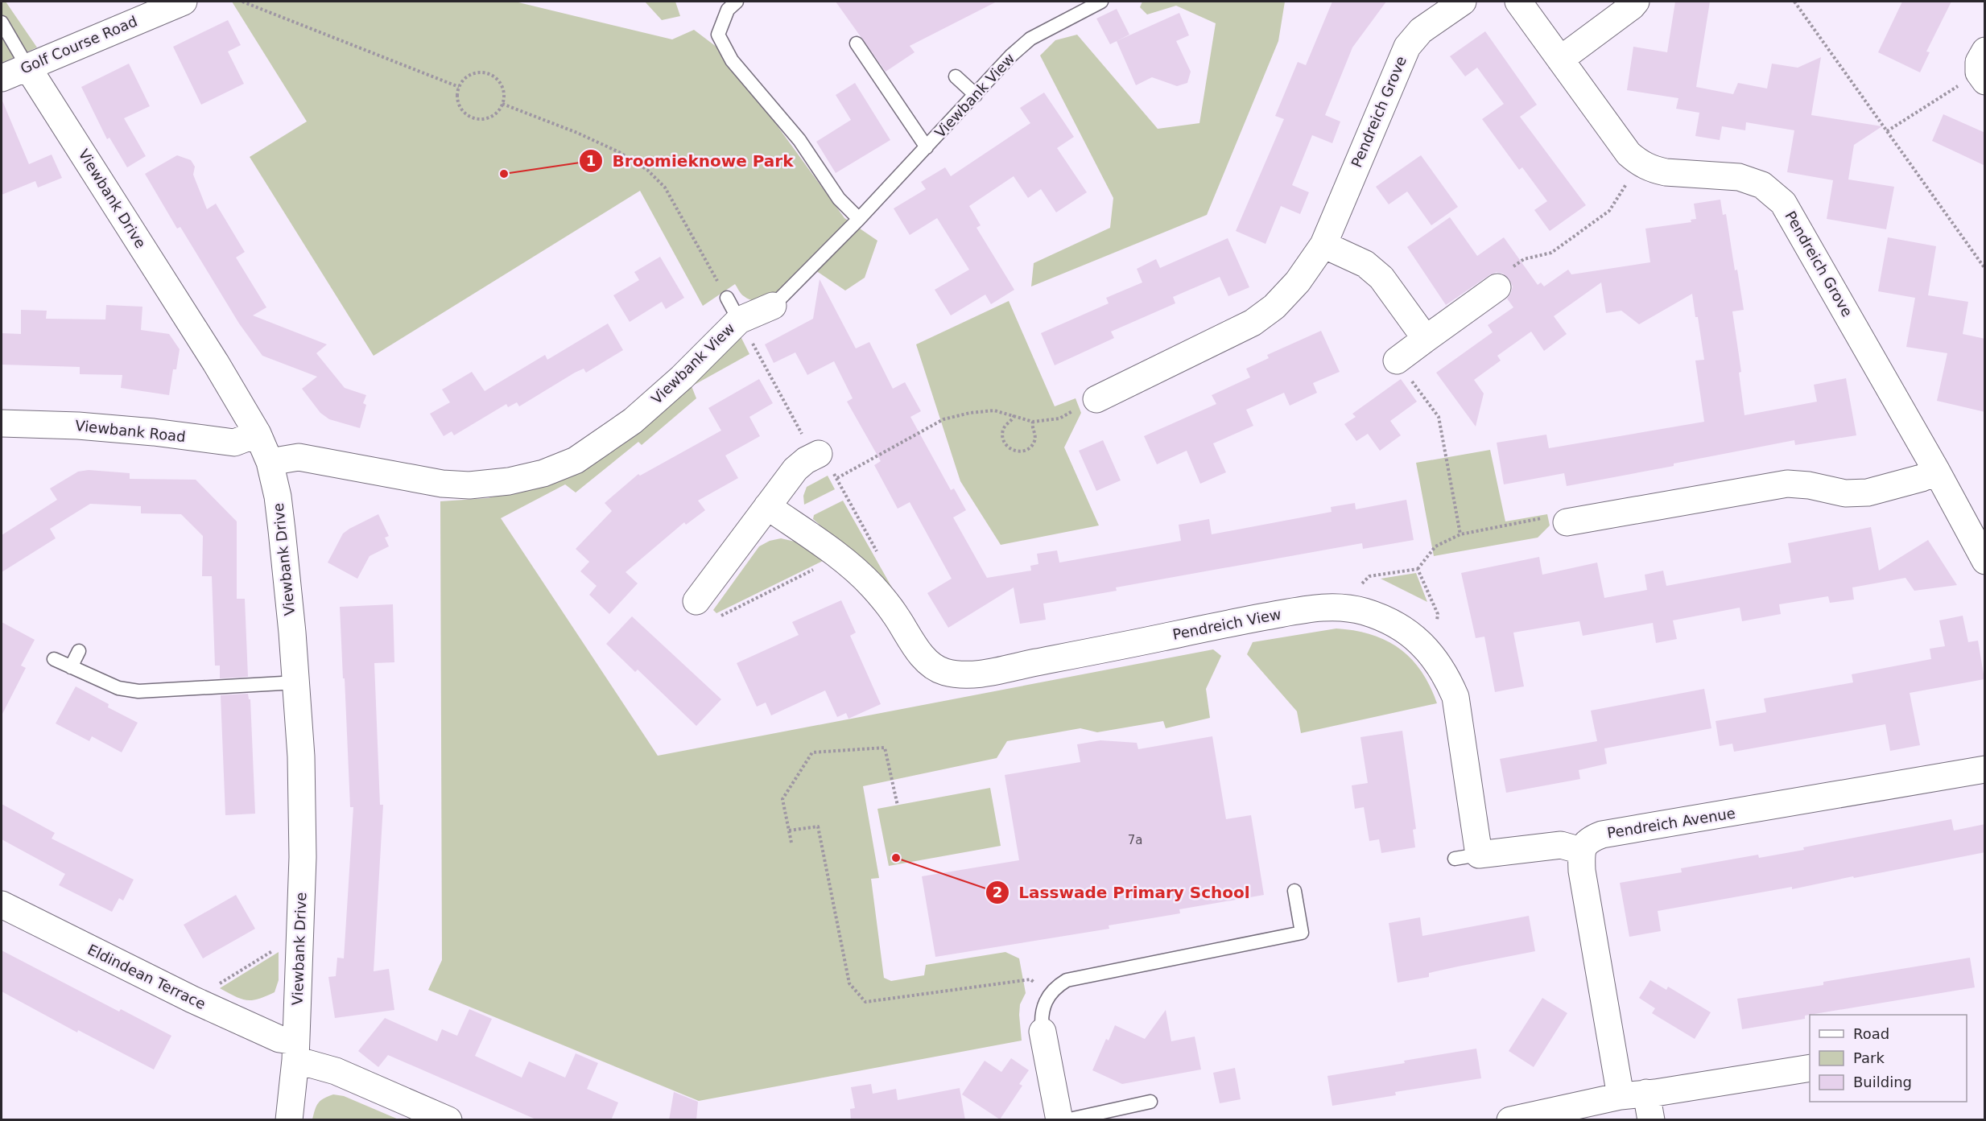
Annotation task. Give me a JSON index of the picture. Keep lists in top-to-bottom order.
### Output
{
  "streets": {
    "street": [
      "Golf Course Road",
      "Viewbank View",
      "Pendreich Grove",
      "Viewbank Drive",
      "Viewbank Road",
      "Pendreich View",
      "Pendreich Avenue",
      "Eldindean Terrace"
    ]
  },
  "crossings": [
    ["Golf Course Road", "Viewbank Drive"],
    ["Viewbank View", "Viewbank Drive"],
    ["Viewbank Drive", "Viewbank Road"],
    ["Viewbank Drive", "Eldindean Terrace"],
    ["Pendreich View", "Pendreich Avenue"]
  ],
  "places": ["Broomieknowe Park", "Lasswade Primary School"],
  "house_numbers": ["7a"],
  "legend": ["Road", "Park", "Building"]
}
